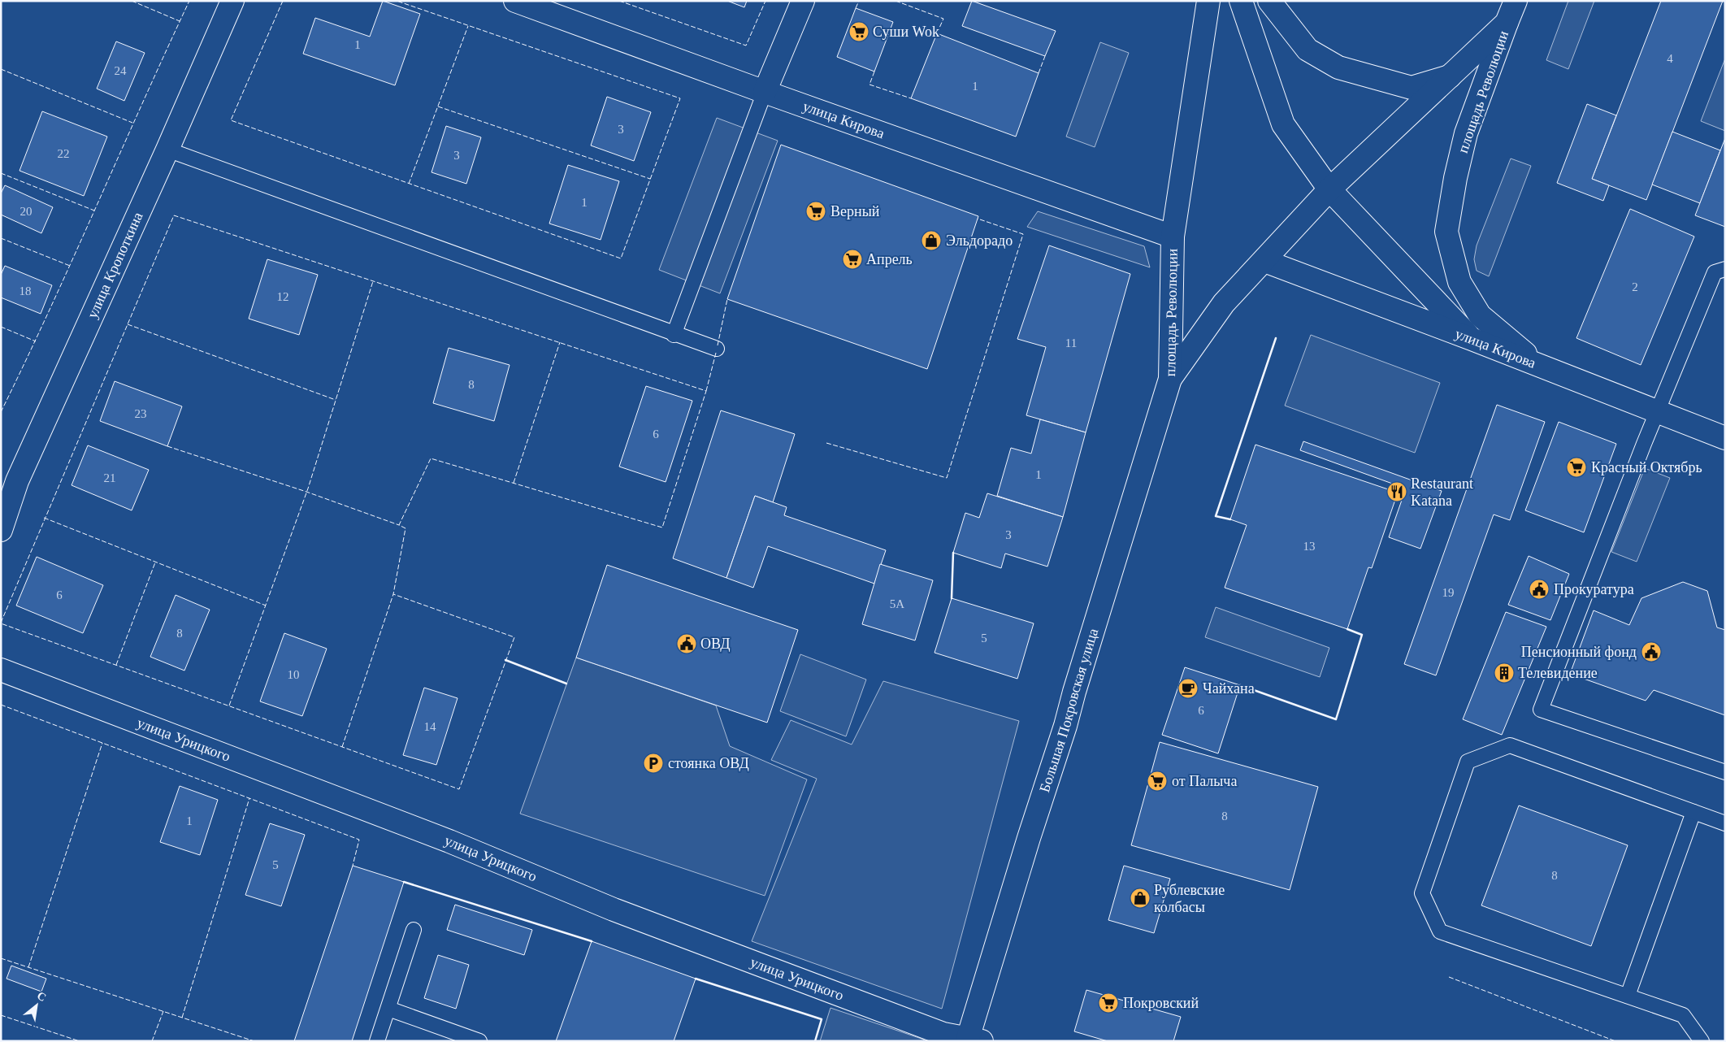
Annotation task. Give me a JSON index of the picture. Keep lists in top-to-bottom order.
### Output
{
  "streets": {
    "street": [
      "площадь Революции",
      "улица Кирова",
      "улица Кропоткина",
      "Большая Покровская улица",
      "улица Урицкого"
    ]
  },
  "crossings": [
    ["площадь Революции", "улица Кирова"],
    ["площадь Революции", "Большая Покровская улица"],
    ["Большая Покровская улица", "улица Урицкого"]
  ],
  "places": {
    "supermarket": [
      "Суши Wok",
      "Верный",
      "Апрель",
      "Красный Октябрь",
      "от Палыча",
      "Покровский"
    ],
    "shop": ["Эльдорадо", "Рублевские колбасы"],
    "restaurant": ["Restaurant Katana"],
    "public building": ["Прокуратура", "ОВД", "Пенсионный фонд"],
    "building": ["Телевидение"],
    "cafe": ["Чайхана"],
    "parking": ["стоянка ОВД"]
  },
  "house_numbers": [
    "1",
    "4",
    "24",
    "1",
    "3",
    "22",
    "3",
    "1",
    "20",
    "2",
    "18",
    "12",
    "11",
    "8",
    "23",
    "6",
    "1",
    "21",
    "3",
    "13",
    "19",
    "6",
    "5А",
    "8",
    "5",
    "10",
    "6",
    "14",
    "8",
    "1",
    "5",
    "8"
  ],
  "north": "top right"
}
